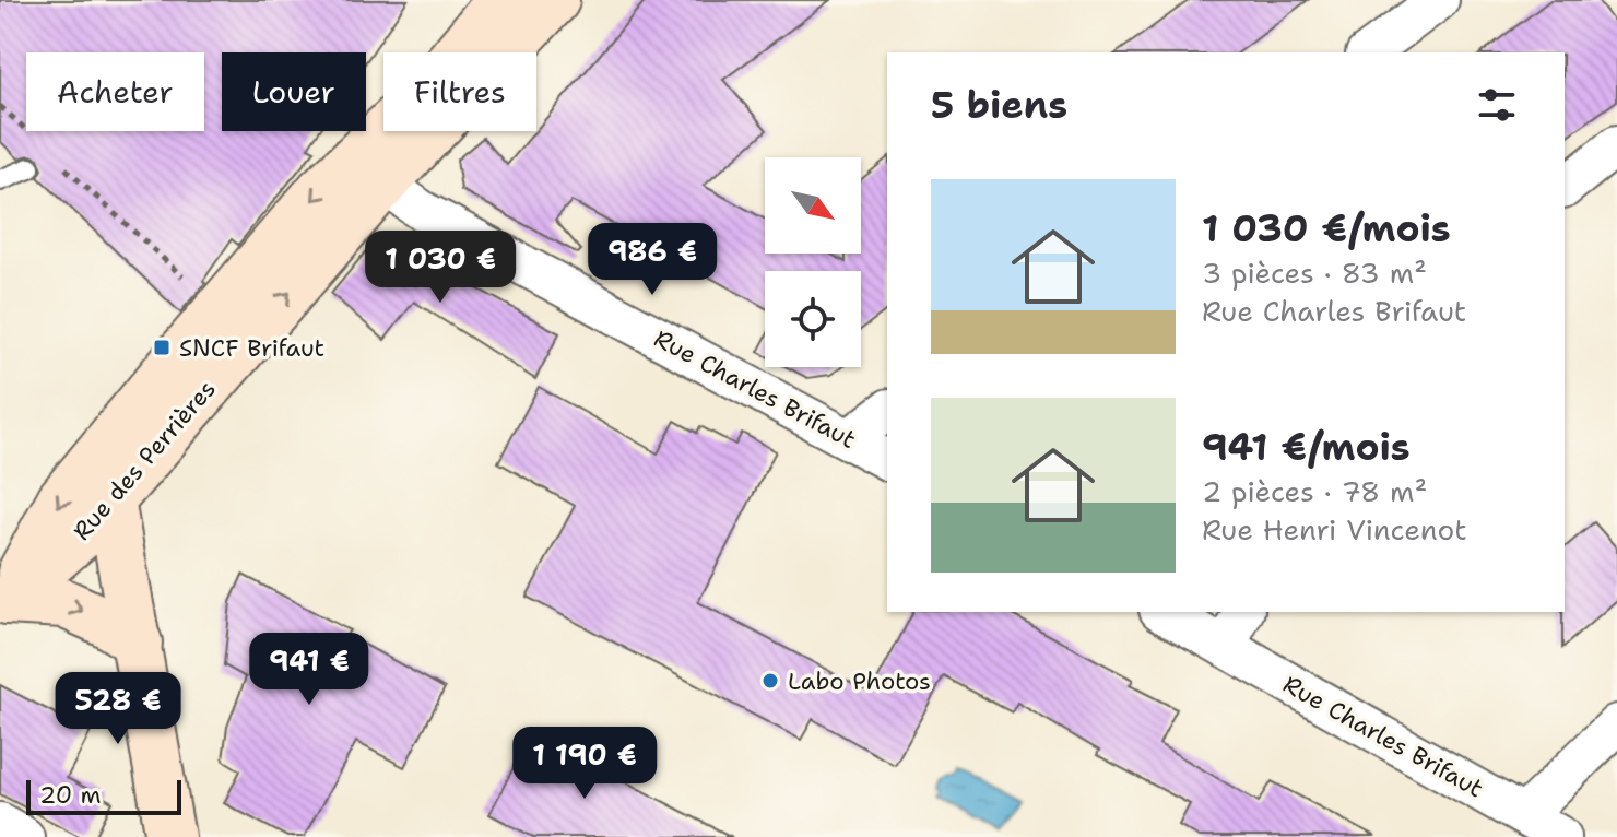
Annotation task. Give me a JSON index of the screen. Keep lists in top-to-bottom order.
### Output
{
  "streets": {
    "main road": ["Rue des Perrières"],
    "street": ["Rue Charles Brifaut"]
  },
  "crossings": [
    ["Rue Charles Brifaut", "Rue des Perrières"]
  ],
  "places": {
    "transit": ["SNCF Brifaut"],
    "other": ["Labo Photos"]
  },
  "scale_bar": "20 m",
  "north": "bottom right",
  "page": {
    "chip": ["Acheter", "Louer", "Filtres"],
    "heading": "5 biens",
    "list": [
      {
        "name": "1 030 €/mois",
        "note": "3 pièces · 83 m² · Rue Charles Brifaut"
      },
      {
        "name": "941 €/mois",
        "note": "2 pièces · 78 m² · Rue Henri Vincenot"
      }
    ],
    "price": [
      "986 €",
      "1 030 €",
      "941 €",
      "528 €",
      "1 190 €"
    ],
    "scale": "20 m"
  }
}
